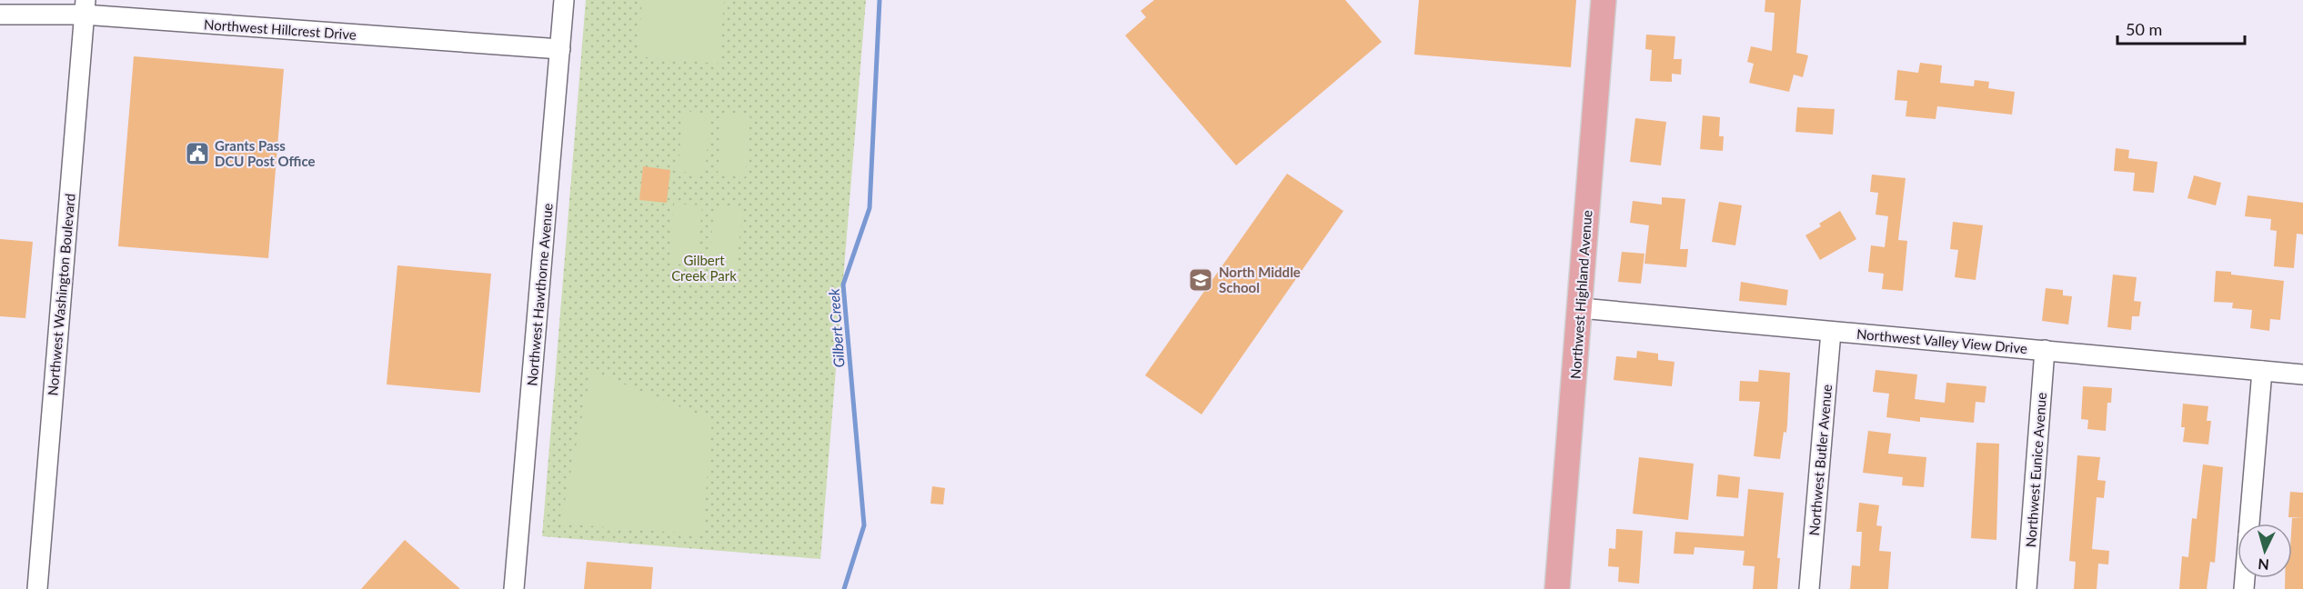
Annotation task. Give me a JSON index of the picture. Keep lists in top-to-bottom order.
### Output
{
  "streets": {
    "main road": ["Northwest Highland Avenue"],
    "street": [
      "Northwest Hillcrest Drive",
      "Northwest Washington Boulevard",
      "Northwest Hawthorne Avenue",
      "Northwest Valley View Drive",
      "Northwest Butler Avenue",
      "Northwest Eunice Avenue"
    ]
  },
  "crossings": [
    ["Northwest Hillcrest Drive", "Northwest Washington Boulevard"],
    ["Northwest Hillcrest Drive", "Northwest Hawthorne Avenue"],
    ["Northwest Highland Avenue", "Northwest Valley View Drive"],
    ["Northwest Valley View Drive", "Northwest Butler Avenue"],
    ["Northwest Valley View Drive", "Northwest Eunice Avenue"]
  ],
  "water": ["Gilbert Creek"],
  "parks": ["Gilbert Creek Park"],
  "places": {
    "public building": ["Grants Pass DCU Post Office"],
    "school or university": ["North Middle School"]
  },
  "scale_bar": "50 m",
  "north": "bottom"
}
